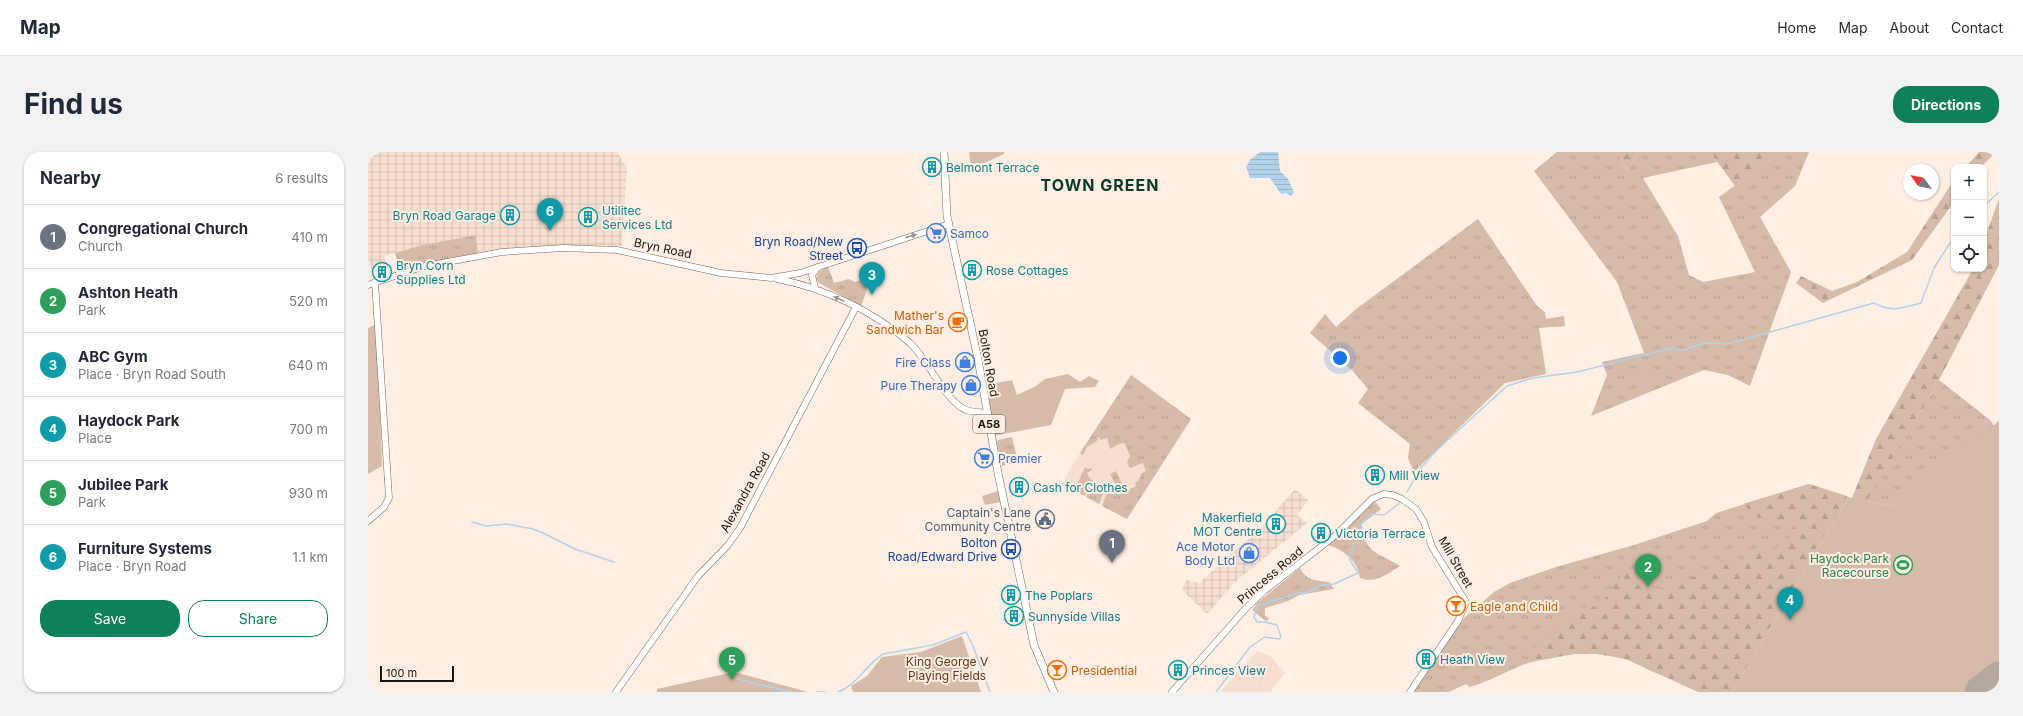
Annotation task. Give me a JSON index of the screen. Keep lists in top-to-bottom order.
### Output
{
  "streets": {
    "main road": ["Bolton Road", "A58"],
    "street": [
      "Bryn Road",
      "Alexandra Road",
      "Mill Street",
      "Princess Road"
    ]
  },
  "crossings": [
    ["Bryn Road", "Bolton Road"],
    ["Mill Street", "Princess Road"]
  ],
  "districts": ["TOWN GREEN"],
  "parks": ["King George V Playing Fields"],
  "places": {
    "building": [
      "Belmont Terrace",
      "Bryn Road Garage",
      "Utilitec Services Ltd",
      "Rose Cottages",
      "Bryn Corn Supplies Ltd",
      "Mill View",
      "Cash for Clothes",
      "Makerfield MOT Centre",
      "Victoria Terrace",
      "The Poplars",
      "Sunnyside Villas",
      "Heath View",
      "Princes View"
    ],
    "supermarket": ["Samco", "Premier"],
    "bus stop": ["Bryn Road/New Street", "Bolton Road/Edward Drive"],
    "cafe": ["Mather's Sandwich Bar"],
    "shop": ["Fire Class", "Pure Therapy", "Ace Motor Body Ltd"],
    "public building": ["Captain's Lane Community Centre"],
    "sports": ["Haydock Park Racecourse"],
    "bar": ["Eagle and Child", "Presidential"]
  },
  "scale_bar": "100 m",
  "north": "top left",
  "page": {
    "header": "Map",
    "nav": [
      "Home",
      "Map",
      "About",
      "Contact"
    ],
    "buttons": [
      "Directions",
      ["Save", "Share"]
    ],
    "title": "Find us",
    "heading": ["Nearby", "6 results"],
    "map_buttons": ["+", "−"],
    "pins": [
      "6",
      "3",
      "1",
      "2",
      "4",
      "5"
    ],
    "list": [
      {
        "mark": "1",
        "name": "Congregational Church",
        "note": "Church",
        "value": "410 m"
      },
      {
        "mark": "2",
        "name": "Ashton Heath",
        "note": "Park",
        "value": "520 m"
      },
      {
        "mark": "3",
        "name": "ABC Gym",
        "note": "Place · Bryn Road South",
        "value": "640 m"
      },
      {
        "mark": "4",
        "name": "Haydock Park",
        "note": "Place",
        "value": "700 m"
      },
      {
        "mark": "5",
        "name": "Jubilee Park",
        "note": "Park",
        "value": "930 m"
      },
      {
        "mark": "6",
        "name": "Furniture Systems",
        "note": "Place · Bryn Road",
        "value": "1.1 km"
      }
    ],
    "scale": "100 m"
  }
}
